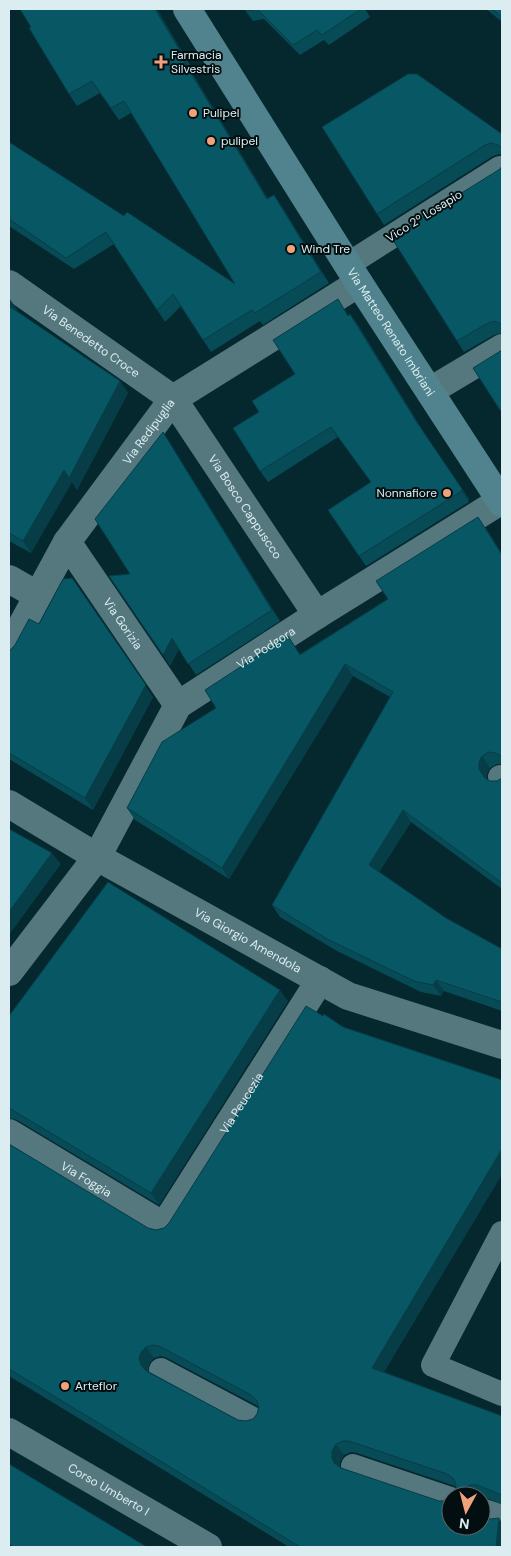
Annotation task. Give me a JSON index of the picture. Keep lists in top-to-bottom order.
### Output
{
  "streets": {
    "street": [
      "Via Matteo Renato Imbriani",
      "Via Benedetto Croce",
      "Via Redipuglia",
      "Via Bosco Cappuscco",
      "Via Gorizia",
      "Via Podgora",
      "Via Giorgio Amendola",
      "Via Peucezia",
      "Via Foggia",
      "Corso Umberto I"
    ],
    "lane": ["Vico 2º Losapio"]
  },
  "crossings": [
    ["Vico 2º Losapio", "Via Matteo Renato Imbriani"],
    ["Vico 2º Losapio", "Via Redipuglia"],
    ["Via Matteo Renato Imbriani", "Via Redipuglia"],
    ["Via Matteo Renato Imbriani", "Via Podgora"],
    ["Via Benedetto Croce", "Via Redipuglia"],
    ["Via Benedetto Croce", "Via Bosco Cappuscco"],
    ["Via Redipuglia", "Via Bosco Cappuscco"],
    ["Via Redipuglia", "Via Gorizia"],
    ["Via Bosco Cappuscco", "Via Podgora"],
    ["Via Gorizia", "Via Podgora"],
    ["Via Podgora", "Via Giorgio Amendola"],
    ["Via Giorgio Amendola", "Via Peucezia"],
    ["Via Peucezia", "Via Foggia"]
  ],
  "places": {
    "health": ["Farmacia Silvestris"],
    "other": [
      "Pulipel",
      "pulipel",
      "Wind Tre",
      "Nonnafiore",
      "Arteflor"
    ]
  },
  "north": "bottom"
}
